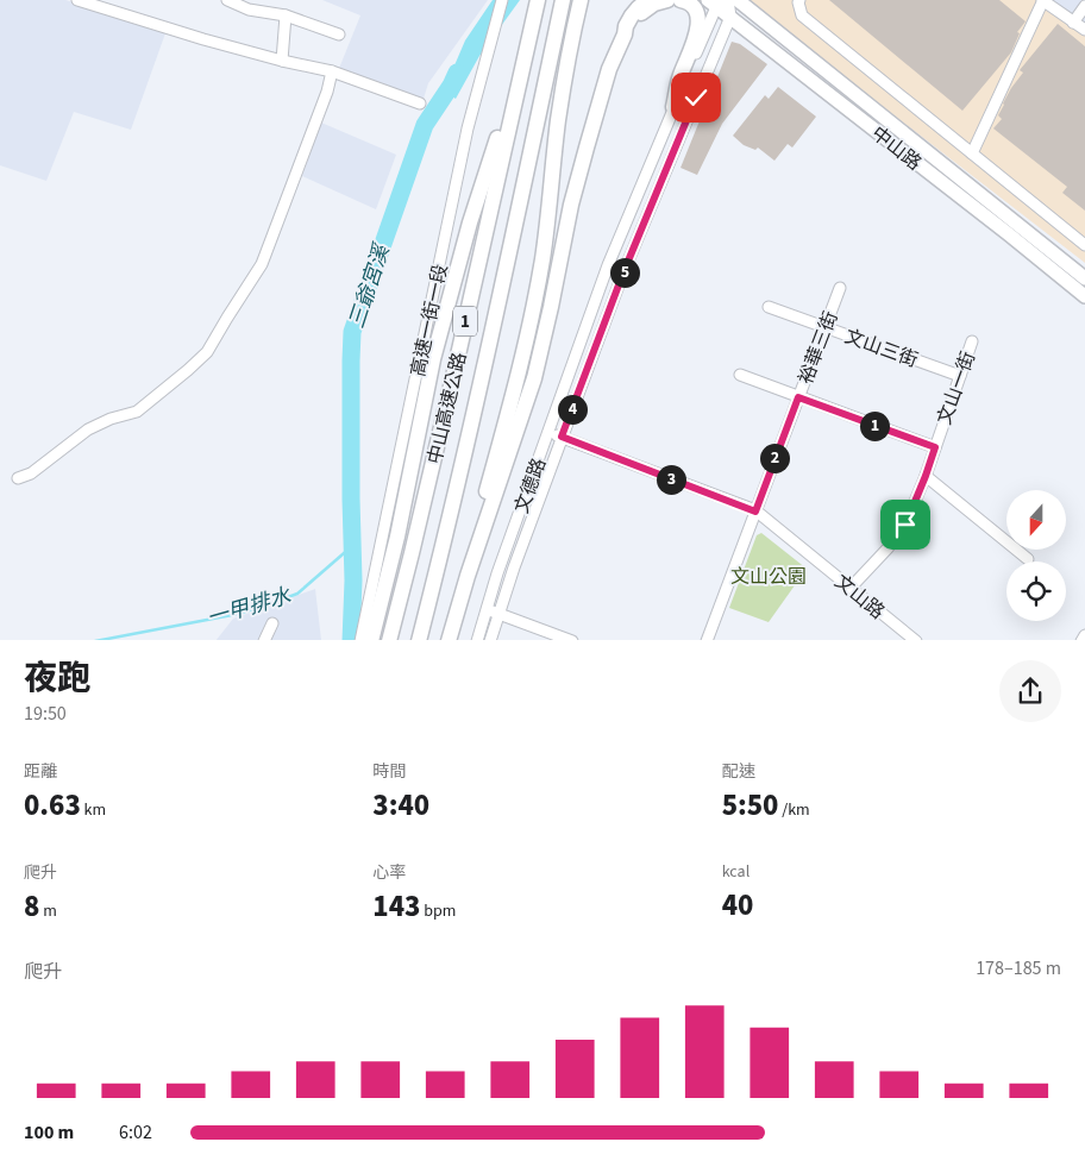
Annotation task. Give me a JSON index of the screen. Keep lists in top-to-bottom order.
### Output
{
  "streets": {
    "highway": ["1", "中山高速公路"],
    "main road": ["中山路"],
    "street": [
      "高速一街一段",
      "裕華三街",
      "文山三街",
      "文山一街",
      "文德路",
      "文山路"
    ]
  },
  "crossings": [
    ["中山路", "文德路"],
    ["裕華三街", "文山三街"],
    ["裕華三街", "文山路"],
    ["文山三街", "文山一街"],
    ["文山一街", "文山路"],
    ["文德路", "文山路"]
  ],
  "water": ["三爺宮溪", "一甲排水"],
  "parks": ["文山公園"],
  "north": "bottom",
  "page": {
    "pins": [
      "5",
      "4",
      "1",
      "2",
      "3"
    ],
    "heading": ["夜跑", "19:50"],
    "stats": [
      ["距離", "0.63 km"],
      ["時間", "3:40"],
      ["配速", "5:50 /km"],
      ["爬升", "8 m"],
      ["心率", "143 bpm"],
      ["kcal", "40"]
    ],
    "chart": ["爬升", "178–185 m"],
    "list": [
      {
        "name": "100 m",
        "note": "6:02"
      }
    ]
  }
}
